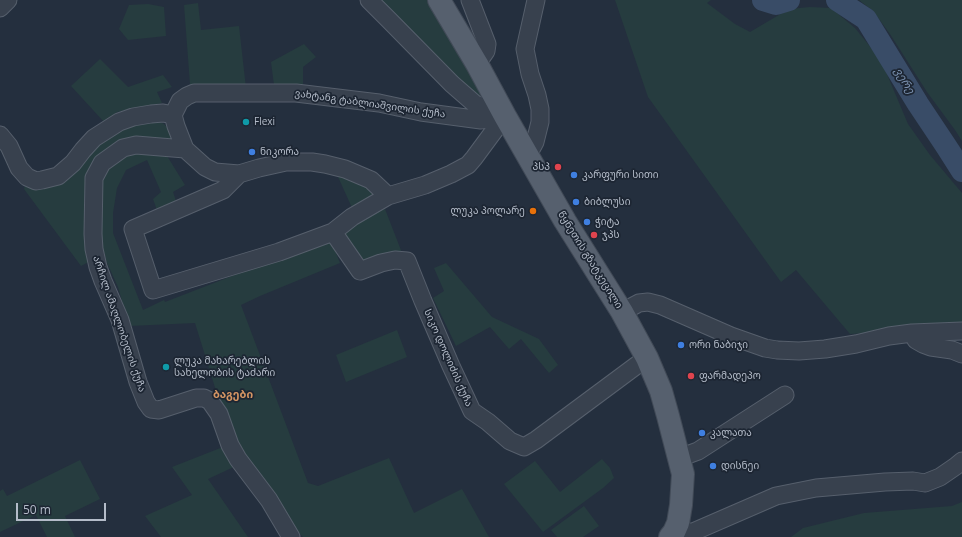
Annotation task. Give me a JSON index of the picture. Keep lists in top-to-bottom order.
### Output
{
  "streets": {
    "main road": ["წყნეთის გზატკეცილი"],
    "street": ["ვახტანგ ტაბლიაშვილის ქუჩა", "არჩილ ამაღლობელის ქუჩა", "სიკო დოლიძის ქუჩა"]
  },
  "crossings": [
    ["ვახტანგ ტაბლიაშვილის ქუჩა", "წყნეთის გზატკეცილი"],
    ["წყნეთის გზატკეცილი", "სიკო დოლიძის ქუჩა"]
  ],
  "districts": ["ბაგები"],
  "water": ["ვერე"],
  "places": [
    "Flexi",
    "ნიკორა",
    "პსპ",
    "კარფური სითი",
    "ბიბლუსი",
    "ლუკა პოლარე",
    "ჭიტა",
    "ჯპს",
    "ორი ნაბიჯი",
    "ლუკა მახარებლის სახელობის ტაძარი",
    "ფარმადეპო",
    "კალათა",
    "დისნეი"
  ],
  "scale_bar": "50 m"
}
